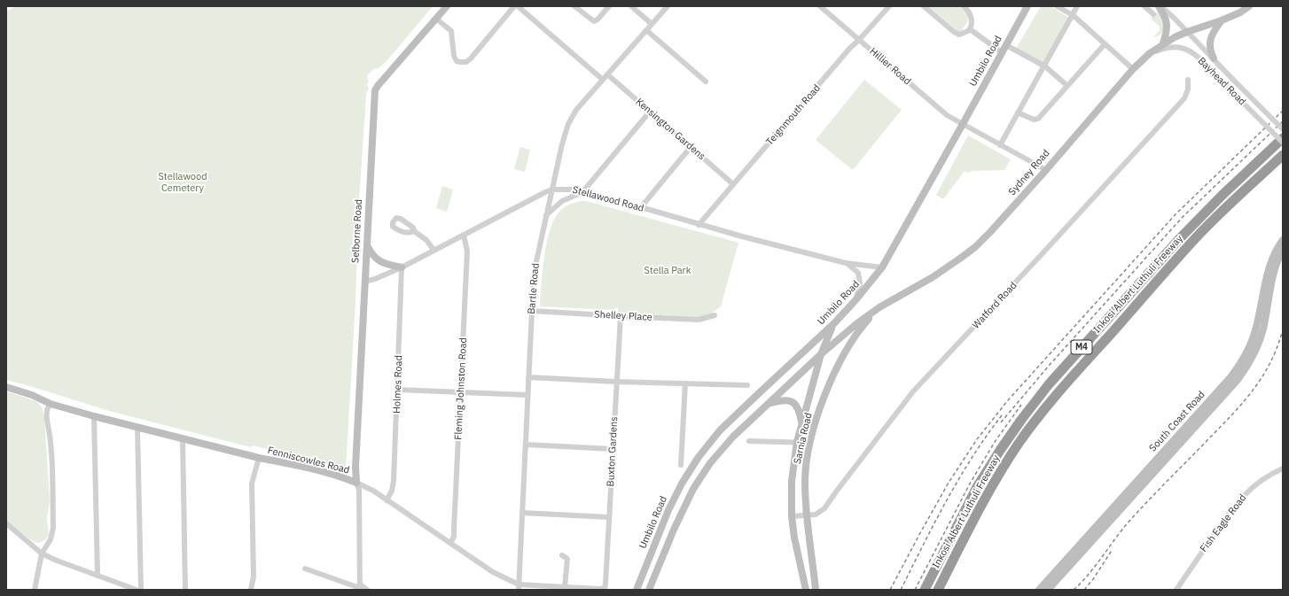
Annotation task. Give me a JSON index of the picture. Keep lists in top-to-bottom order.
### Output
{
  "streets": {
    "highway": ["Inkosi Albert Luthuli Freeway", "M4"],
    "main road": [
      "Umbilo Road",
      "Sydney Road",
      "Selborne Road",
      "South Coast Road",
      "Sarnia Road",
      "Fenniscowles Road"
    ],
    "street": [
      "Hillier Road",
      "Bayhead Road",
      "Teignmouth Road",
      "Kensington Gardens",
      "Stellawood Road",
      "Bartle Road",
      "Watford Road",
      "Shelley Place",
      "Holmes Road",
      "Fleming Johnston Road",
      "Buxton Gardens",
      "Fish Eagle Road"
    ]
  },
  "crossings": [
    ["Umbilo Road", "Hillier Road"],
    ["Umbilo Road", "Stellawood Road"],
    ["Umbilo Road", "Sarnia Road"],
    ["Hillier Road", "Teignmouth Road"],
    ["Hillier Road", "Sydney Road"],
    ["Bayhead Road", "Sydney Road"],
    ["Teignmouth Road", "Kensington Gardens"],
    ["Teignmouth Road", "Stellawood Road"],
    ["Kensington Gardens", "Bartle Road"],
    ["Sydney Road", "Sarnia Road"],
    ["Stellawood Road", "Selborne Road"],
    ["Stellawood Road", "Bartle Road"],
    ["Stellawood Road", "Holmes Road"],
    ["Stellawood Road", "Fleming Johnston Road"],
    ["Selborne Road", "Fenniscowles Road"],
    ["Bartle Road", "Shelley Place"],
    ["Bartle Road", "Fenniscowles Road"],
    ["Watford Road", "Sarnia Road"],
    ["Shelley Place", "Buxton Gardens"],
    ["Holmes Road", "Fenniscowles Road"],
    ["Fleming Johnston Road", "Fenniscowles Road"],
    ["Buxton Gardens", "Fenniscowles Road"]
  ],
  "parks": ["Stellawood Cemetery", "Stella Park"]
}
